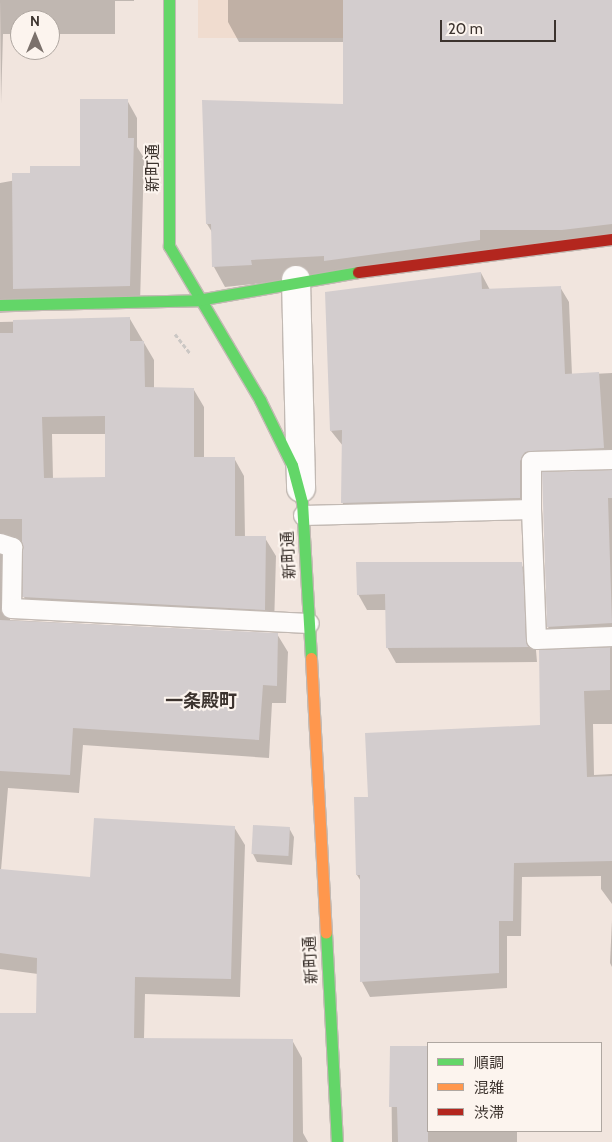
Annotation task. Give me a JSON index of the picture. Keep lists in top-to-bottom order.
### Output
{
  "streets": {
    "street": ["新町通"]
  },
  "districts": ["一条殿町"],
  "legend": ["順調", "混雑", "渋滞"],
  "scale_bar": "20 m",
  "north": "top"
}
